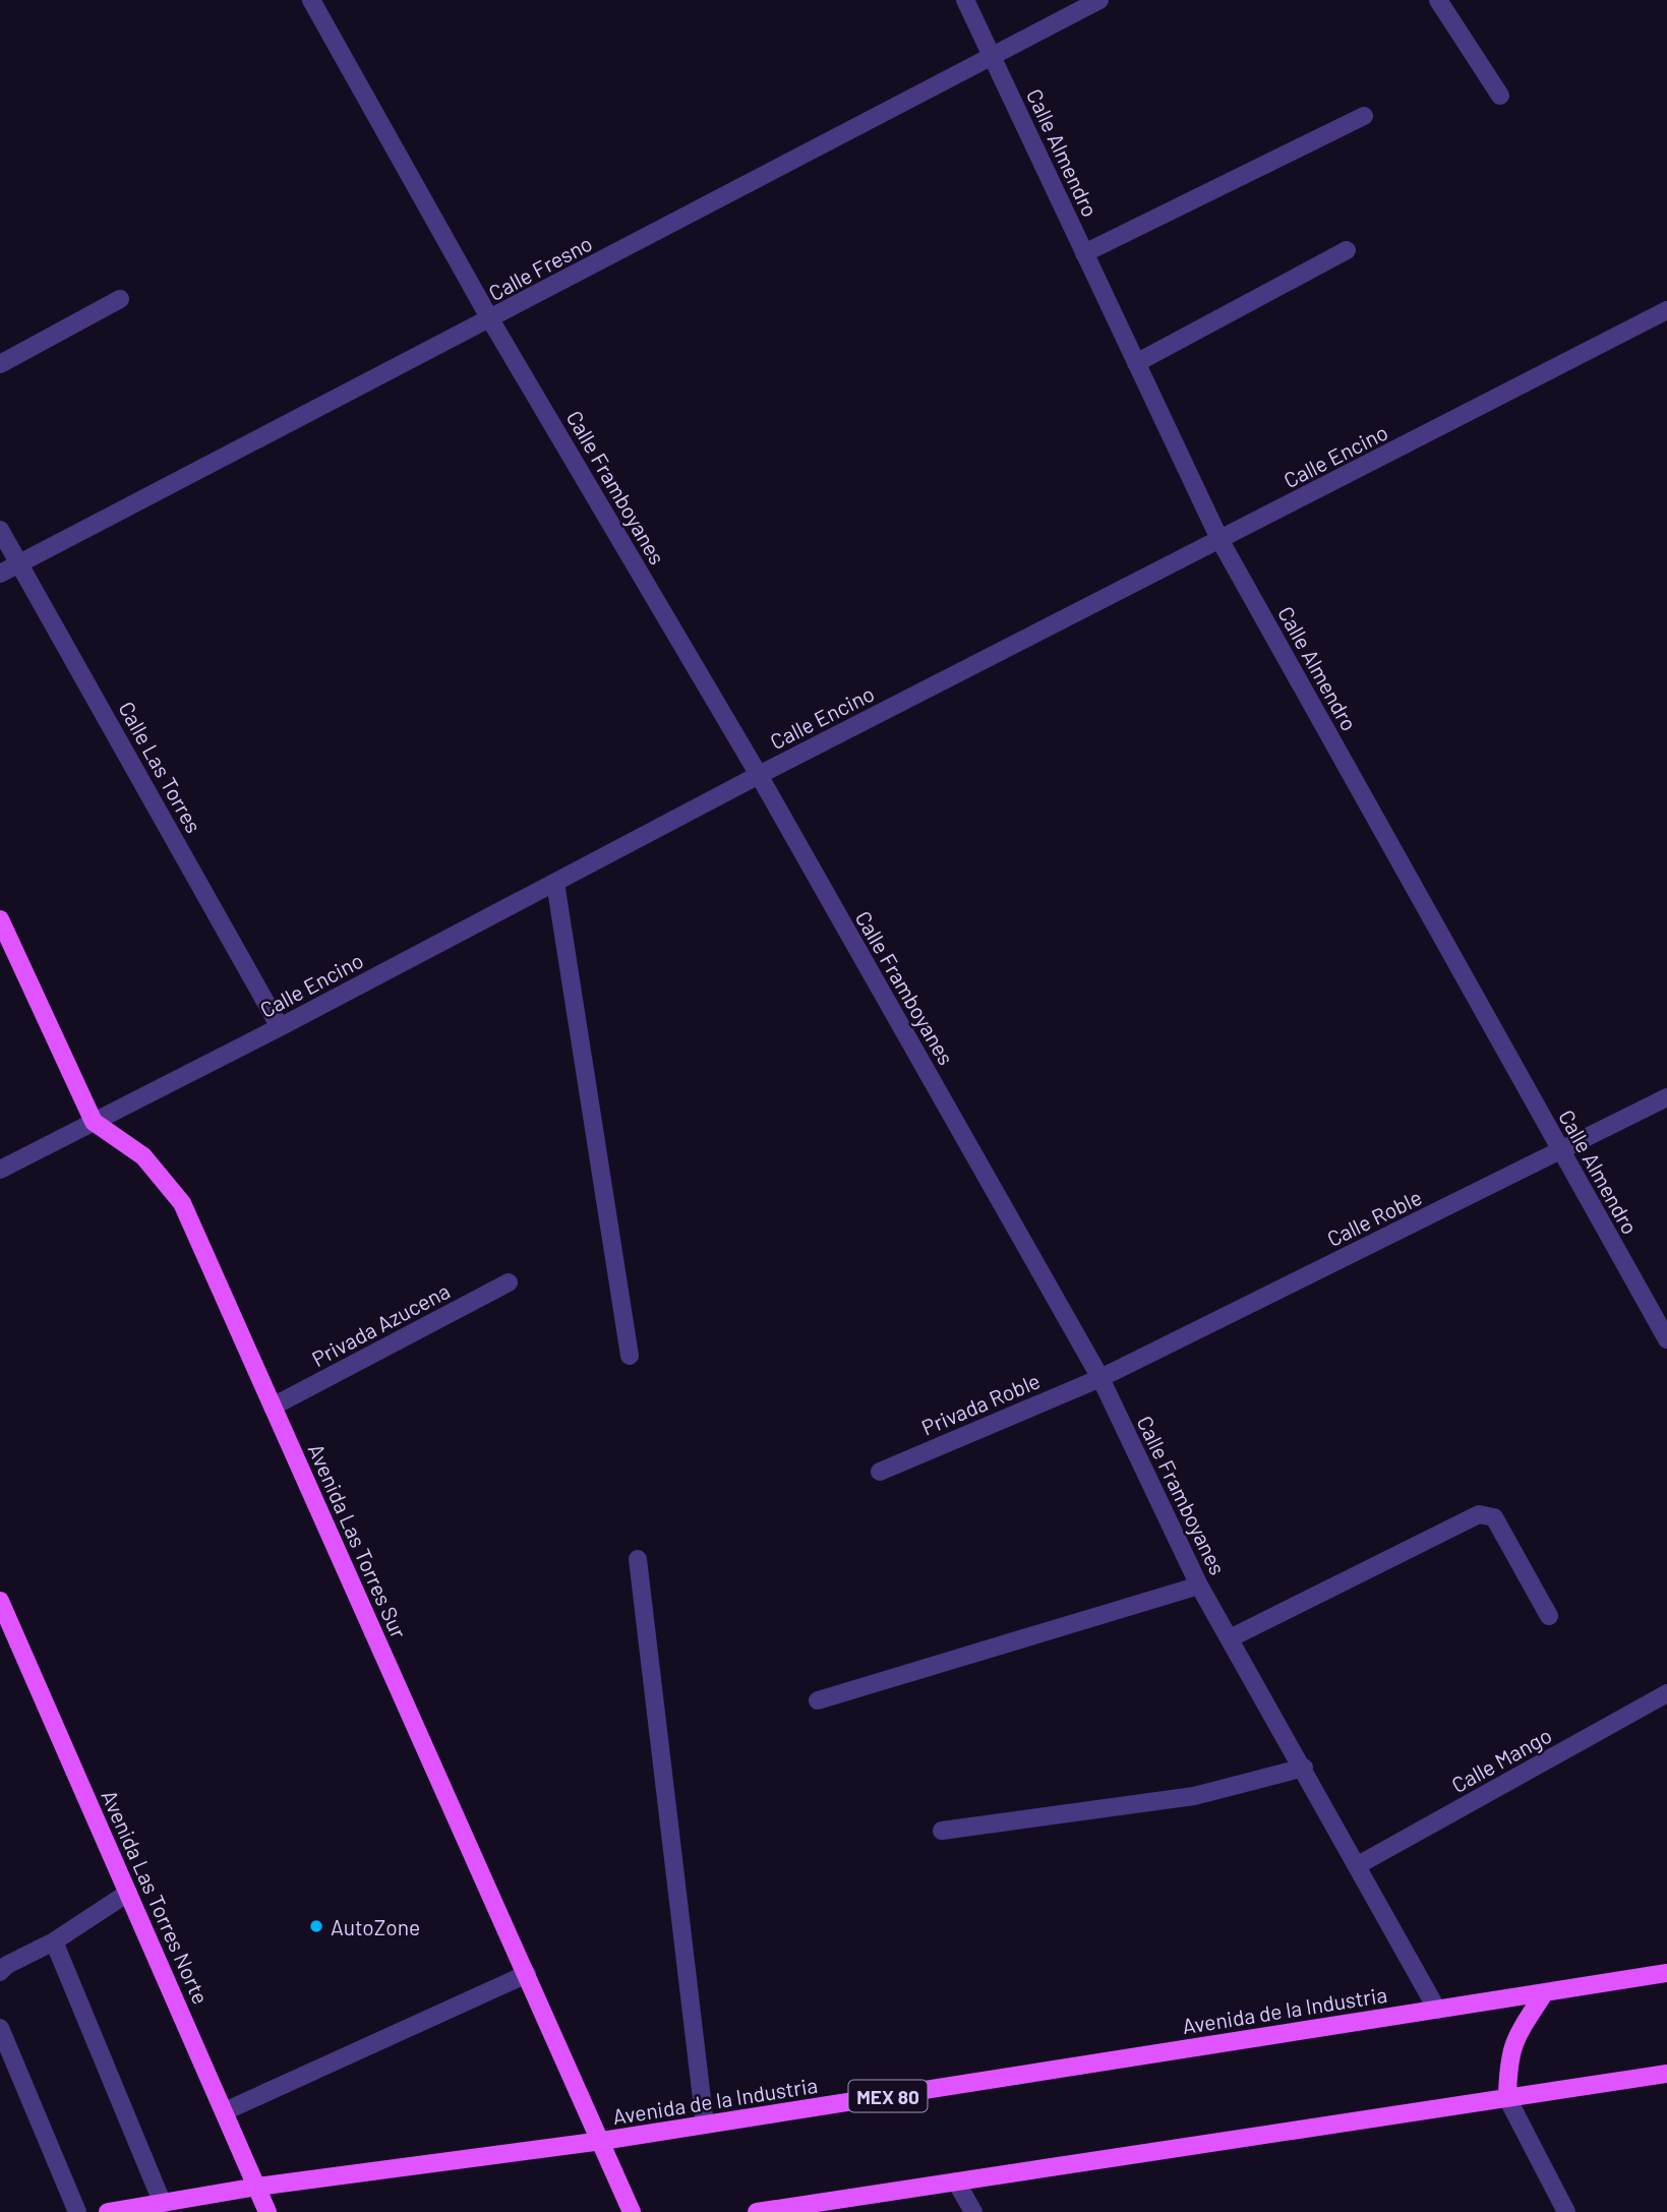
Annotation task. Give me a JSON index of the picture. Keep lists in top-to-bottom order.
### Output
{
  "streets": {
    "main road": [
      "Avenida Las Torres Sur",
      "Avenida Las Torres Norte",
      "Avenida de la Industria",
      "MEX 80"
    ],
    "street": [
      "Calle Almendro",
      "Calle Fresno",
      "Calle Encino",
      "Calle Framboyanes",
      "Calle Las Torres",
      "Calle Roble",
      "Privada Azucena",
      "Privada Roble",
      "Calle Mango"
    ]
  },
  "crossings": [
    ["Calle Almendro", "Calle Fresno"],
    ["Calle Almendro", "Calle Encino"],
    ["Calle Almendro", "Calle Roble"],
    ["Calle Fresno", "Calle Framboyanes"],
    ["Calle Fresno", "Calle Las Torres"],
    ["Calle Encino", "Calle Framboyanes"],
    ["Calle Encino", "Calle Las Torres"],
    ["Calle Encino", "Avenida Las Torres Sur"],
    ["Calle Framboyanes", "Calle Roble"],
    ["Calle Framboyanes", "Privada Roble"],
    ["Calle Framboyanes", "Calle Mango"],
    ["Calle Framboyanes", "Avenida de la Industria"],
    ["Calle Roble", "Privada Roble"],
    ["Privada Azucena", "Avenida Las Torres Sur"],
    ["Avenida Las Torres Sur", "Avenida de la Industria"],
    ["Avenida Las Torres Norte", "Avenida de la Industria"]
  ],
  "places": ["AutoZone"]
}
